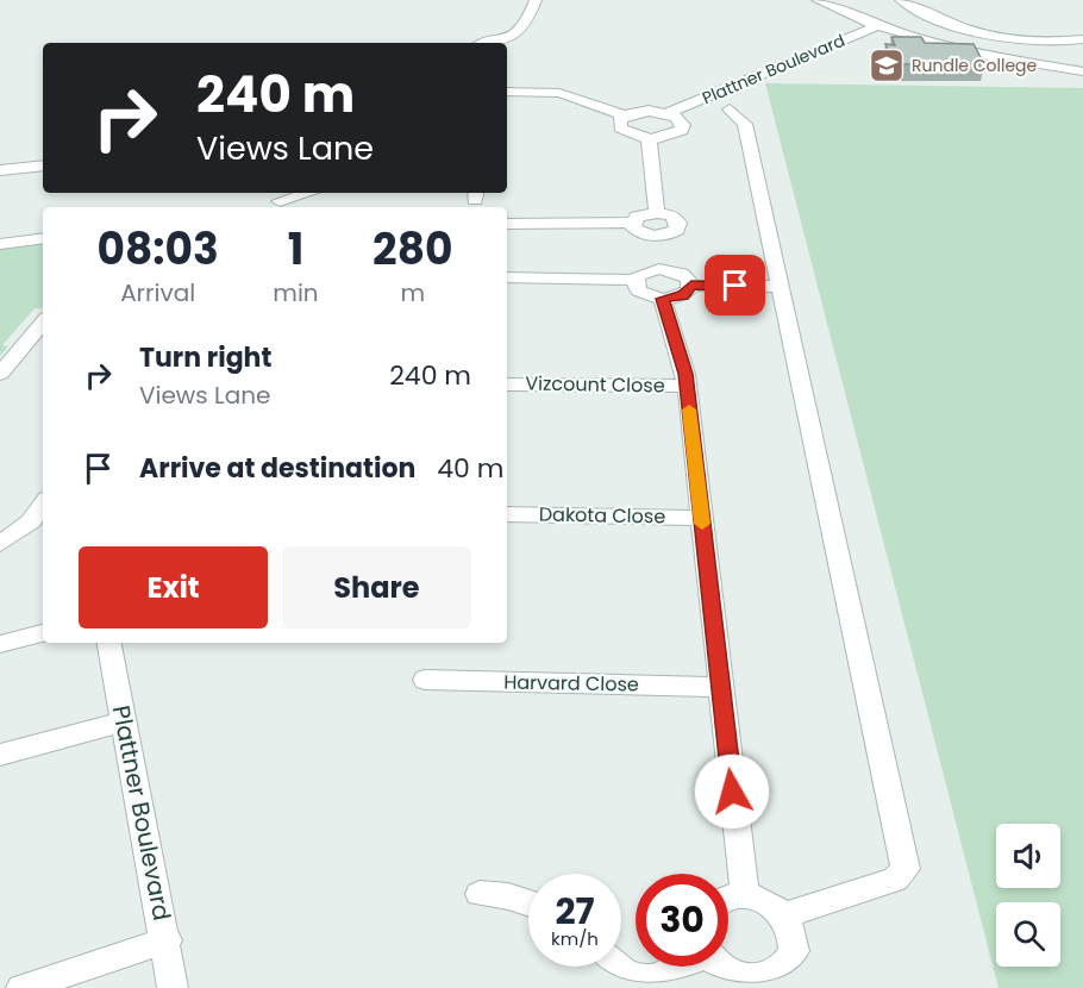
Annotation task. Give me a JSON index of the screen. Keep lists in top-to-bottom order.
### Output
{
  "streets": {
    "street": [
      "Plattner Boulevard",
      "Vizcount Close",
      "Dakota Close",
      "Harvard Close"
    ]
  },
  "places": {
    "school or university": ["Rundle College"]
  },
  "page": {
    "turn": ["240 m", "Views Lane"],
    "eta": [
      "08:03",
      "Arrival",
      "1",
      "min",
      "280",
      "m"
    ],
    "list": [
      {
        "name": "Turn right",
        "note": "Views Lane",
        "value": "240 m"
      },
      {
        "name": "Arrive at destination",
        "value": "40 m"
      }
    ],
    "buttons": ["Exit", "Share"],
    "speed": "27 km/h",
    "limit": "30"
  }
}
